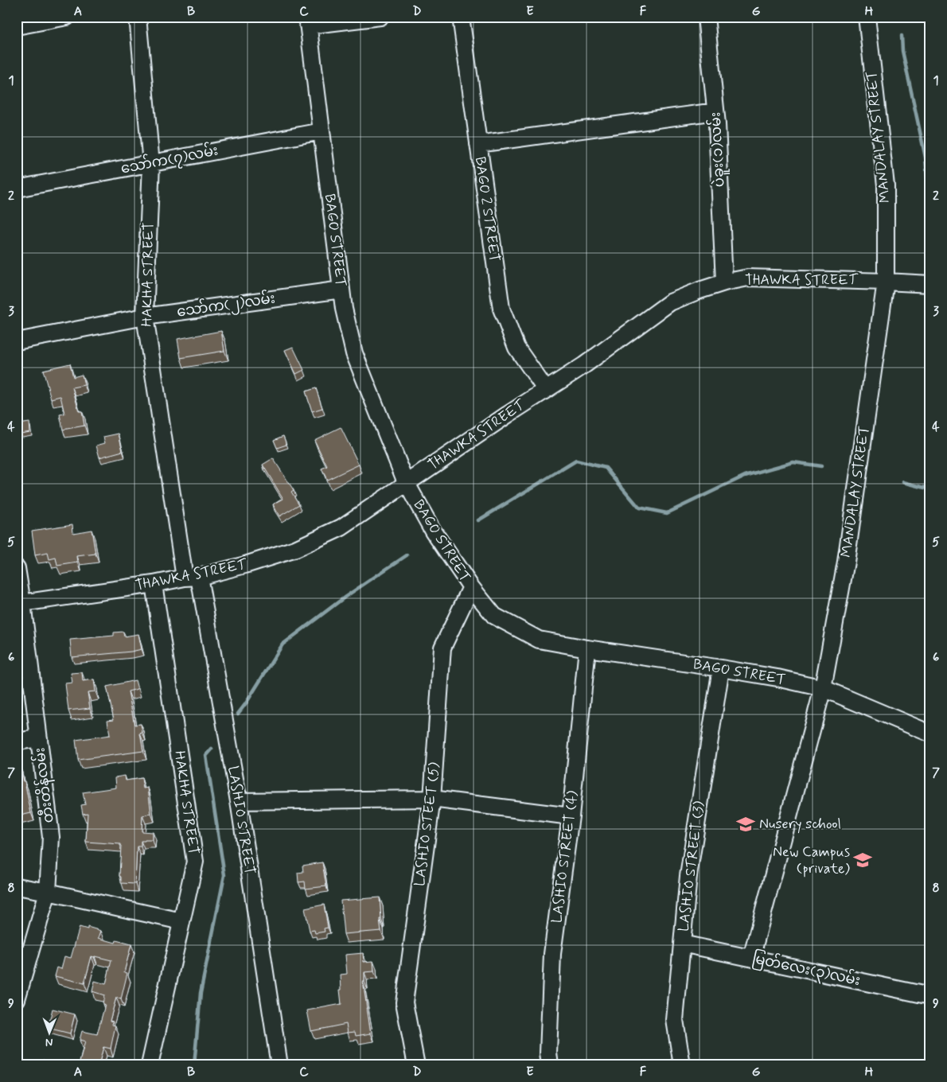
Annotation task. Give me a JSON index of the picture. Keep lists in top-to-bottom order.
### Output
{
  "streets": {
    "street": [
      "MANDALAY STREET",
      "ပဲခူး(၁)လမ်း",
      "သော်က(၇)လမ်း",
      "BAGO 2 STREET",
      "BAGO STREET",
      "HAKHA STREET",
      "THAWKA STREET",
      "သော်က(၂)လမ်း",
      "တီးတိန်လမ်း",
      "LASHIO STREET",
      "LASHIO STEET (5)",
      "LASHIO STREET (4)",
      "LASHIO STREET (3)",
      "မြတ်လေး(၃)လမ်း"
    ]
  },
  "crossings": [
    ["MANDALAY STREET", "BAGO STREET"],
    ["MANDALAY STREET", "THAWKA STREET"],
    ["MANDALAY STREET", "မြတ်လေး(၃)လမ်း"],
    ["ပဲခူး(၁)လမ်း", "THAWKA STREET"],
    ["သော်က(၇)လမ်း", "BAGO STREET"],
    ["သော်က(၇)လမ်း", "HAKHA STREET"],
    ["BAGO 2 STREET", "THAWKA STREET"],
    ["BAGO STREET", "THAWKA STREET"],
    ["BAGO STREET", "သော်က(၂)လမ်း"],
    ["BAGO STREET", "LASHIO STEET (5)"],
    ["BAGO STREET", "LASHIO STREET (4)"],
    ["BAGO STREET", "LASHIO STREET (3)"],
    ["HAKHA STREET", "THAWKA STREET"],
    ["HAKHA STREET", "သော်က(၂)လမ်း"],
    ["HAKHA STREET", "LASHIO STREET"],
    ["THAWKA STREET", "တီးတိန်လမ်း"],
    ["THAWKA STREET", "LASHIO STREET"],
    ["LASHIO STREET (3)", "မြတ်လေး(၃)လမ်း"]
  ],
  "places": {
    "school or university": ["Nusery school", "New Campus (private)"]
  },
  "north": "bottom",
  "grid": {
    "columns": [
      "A",
      "B",
      "C",
      "D",
      "E",
      "F",
      "G",
      "H"
    ],
    "rows": [
      "1",
      "2",
      "3",
      "4",
      "5",
      "6",
      "7",
      "8",
      "9"
    ]
  }
}
